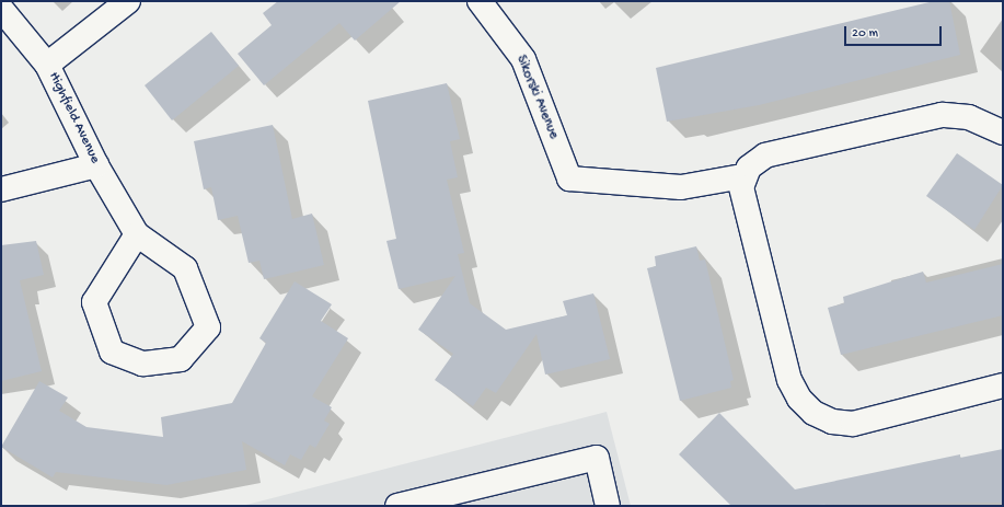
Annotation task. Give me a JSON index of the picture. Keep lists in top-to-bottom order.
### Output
{
  "streets": {
    "street": ["Sikorski Avenue", "Highfield Avenue"]
  },
  "scale_bar": "20 m"
}
